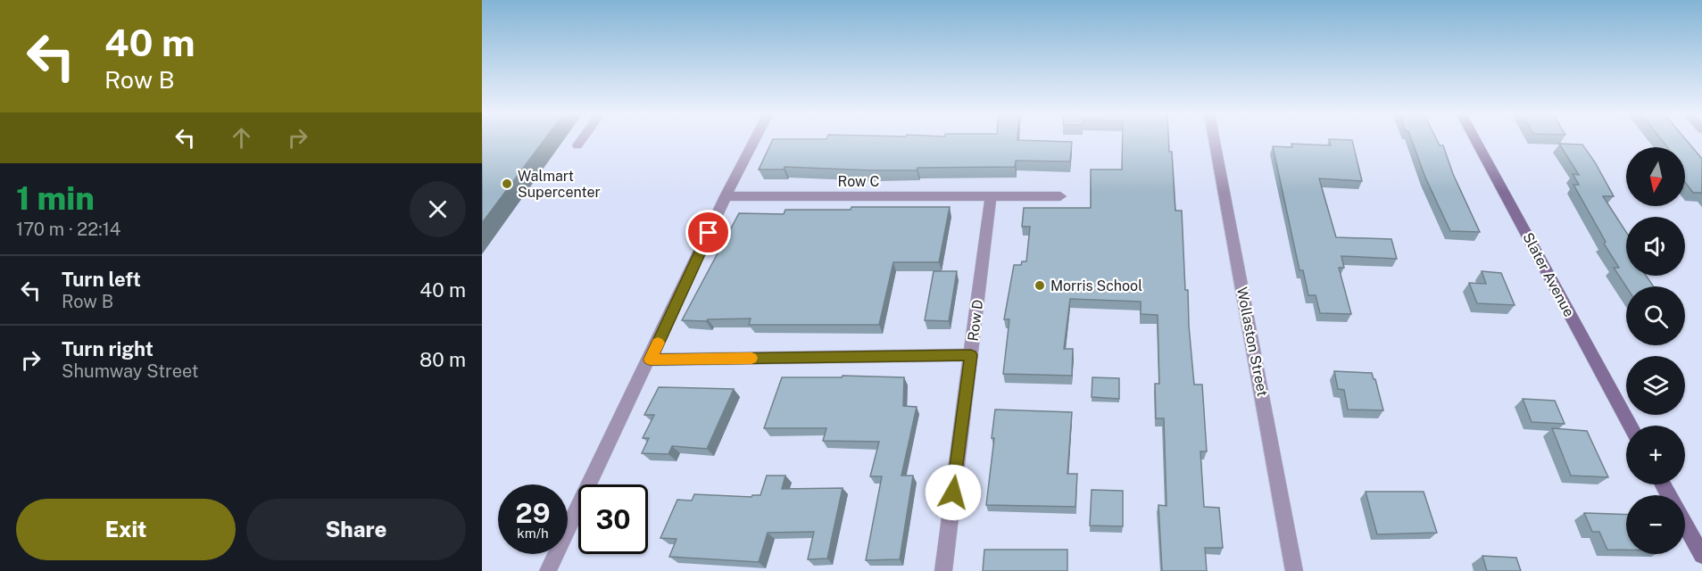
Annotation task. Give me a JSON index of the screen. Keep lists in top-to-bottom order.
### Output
{
  "streets": {
    "street": [
      "Row C",
      "Slater Avenue",
      "Row D",
      "Wollaston Street"
    ]
  },
  "crossings": [
    ["Row C", "Row D"]
  ],
  "places": ["Walmart Supercenter", "Morris School"],
  "north": "bottom",
  "page": {
    "turn": ["40 m", "Row B"],
    "map_buttons": ["+", "−"],
    "heading": ["1 min", "170 m · 22:14"],
    "list": [
      {
        "name": "Turn left",
        "note": "Row B",
        "value": "40 m"
      },
      {
        "name": "Turn right",
        "note": "Shumway Street",
        "value": "80 m"
      }
    ],
    "speed": "29 km/h",
    "limit": "30",
    "buttons": ["Exit", "Share"]
  }
}
